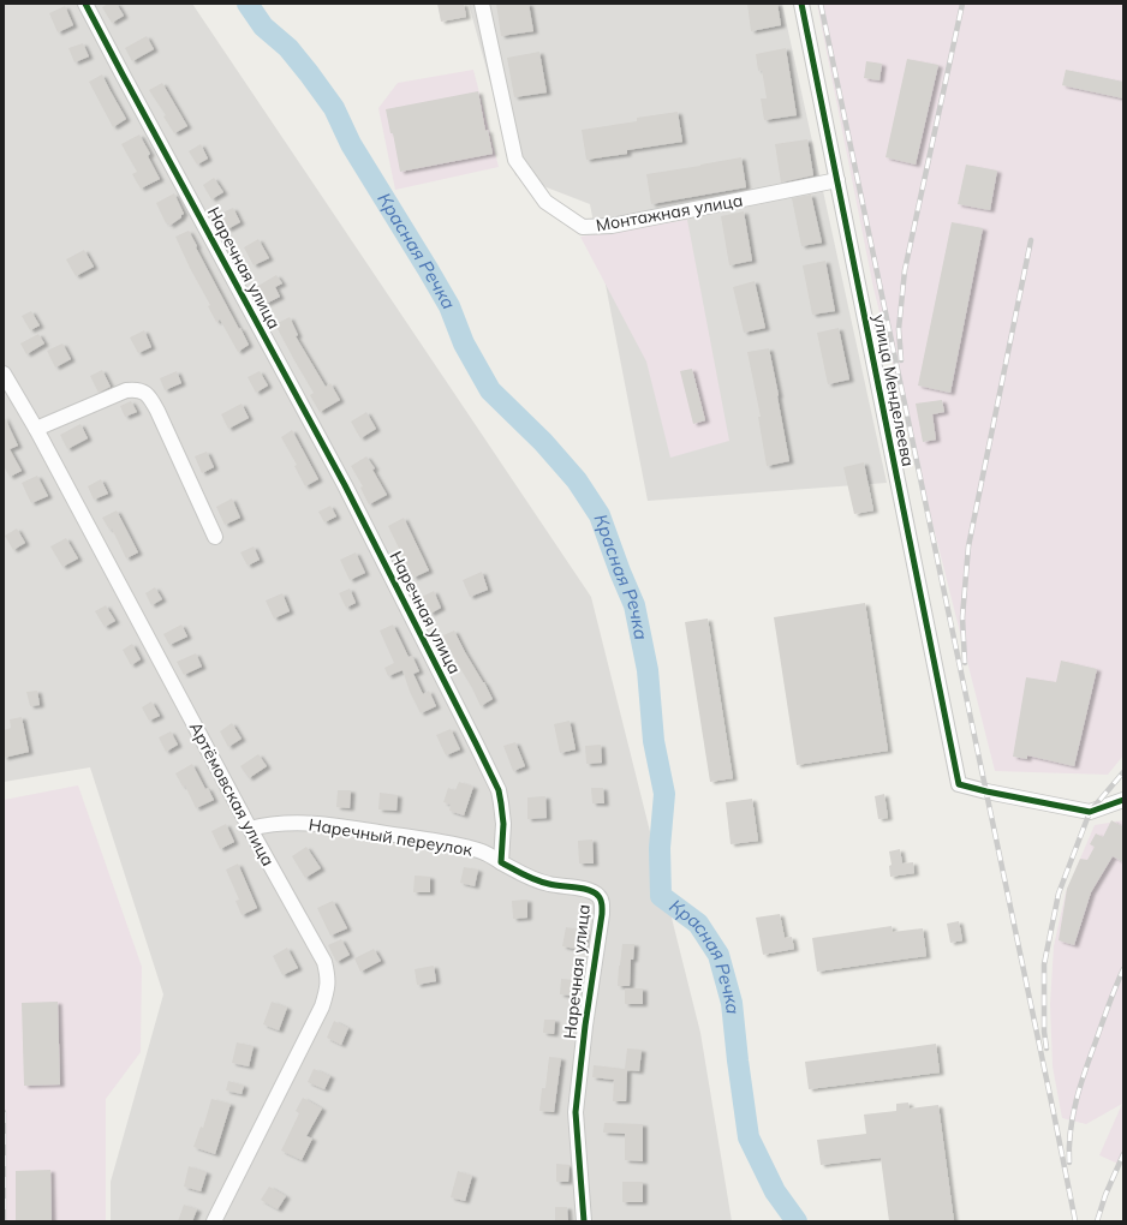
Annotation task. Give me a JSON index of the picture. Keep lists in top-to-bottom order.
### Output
{
  "streets": {
    "street": [
      "Монтажная улица",
      "Наречная улица",
      "улица Менделеева",
      "Артёмовская улица",
      "Наречный переулок"
    ]
  },
  "crossings": [
    ["Монтажная улица", "улица Менделеева"],
    ["Наречная улица", "Наречный переулок"],
    ["Артёмовская улица", "Наречный переулок"]
  ],
  "water": ["Красная Речка"]
}
